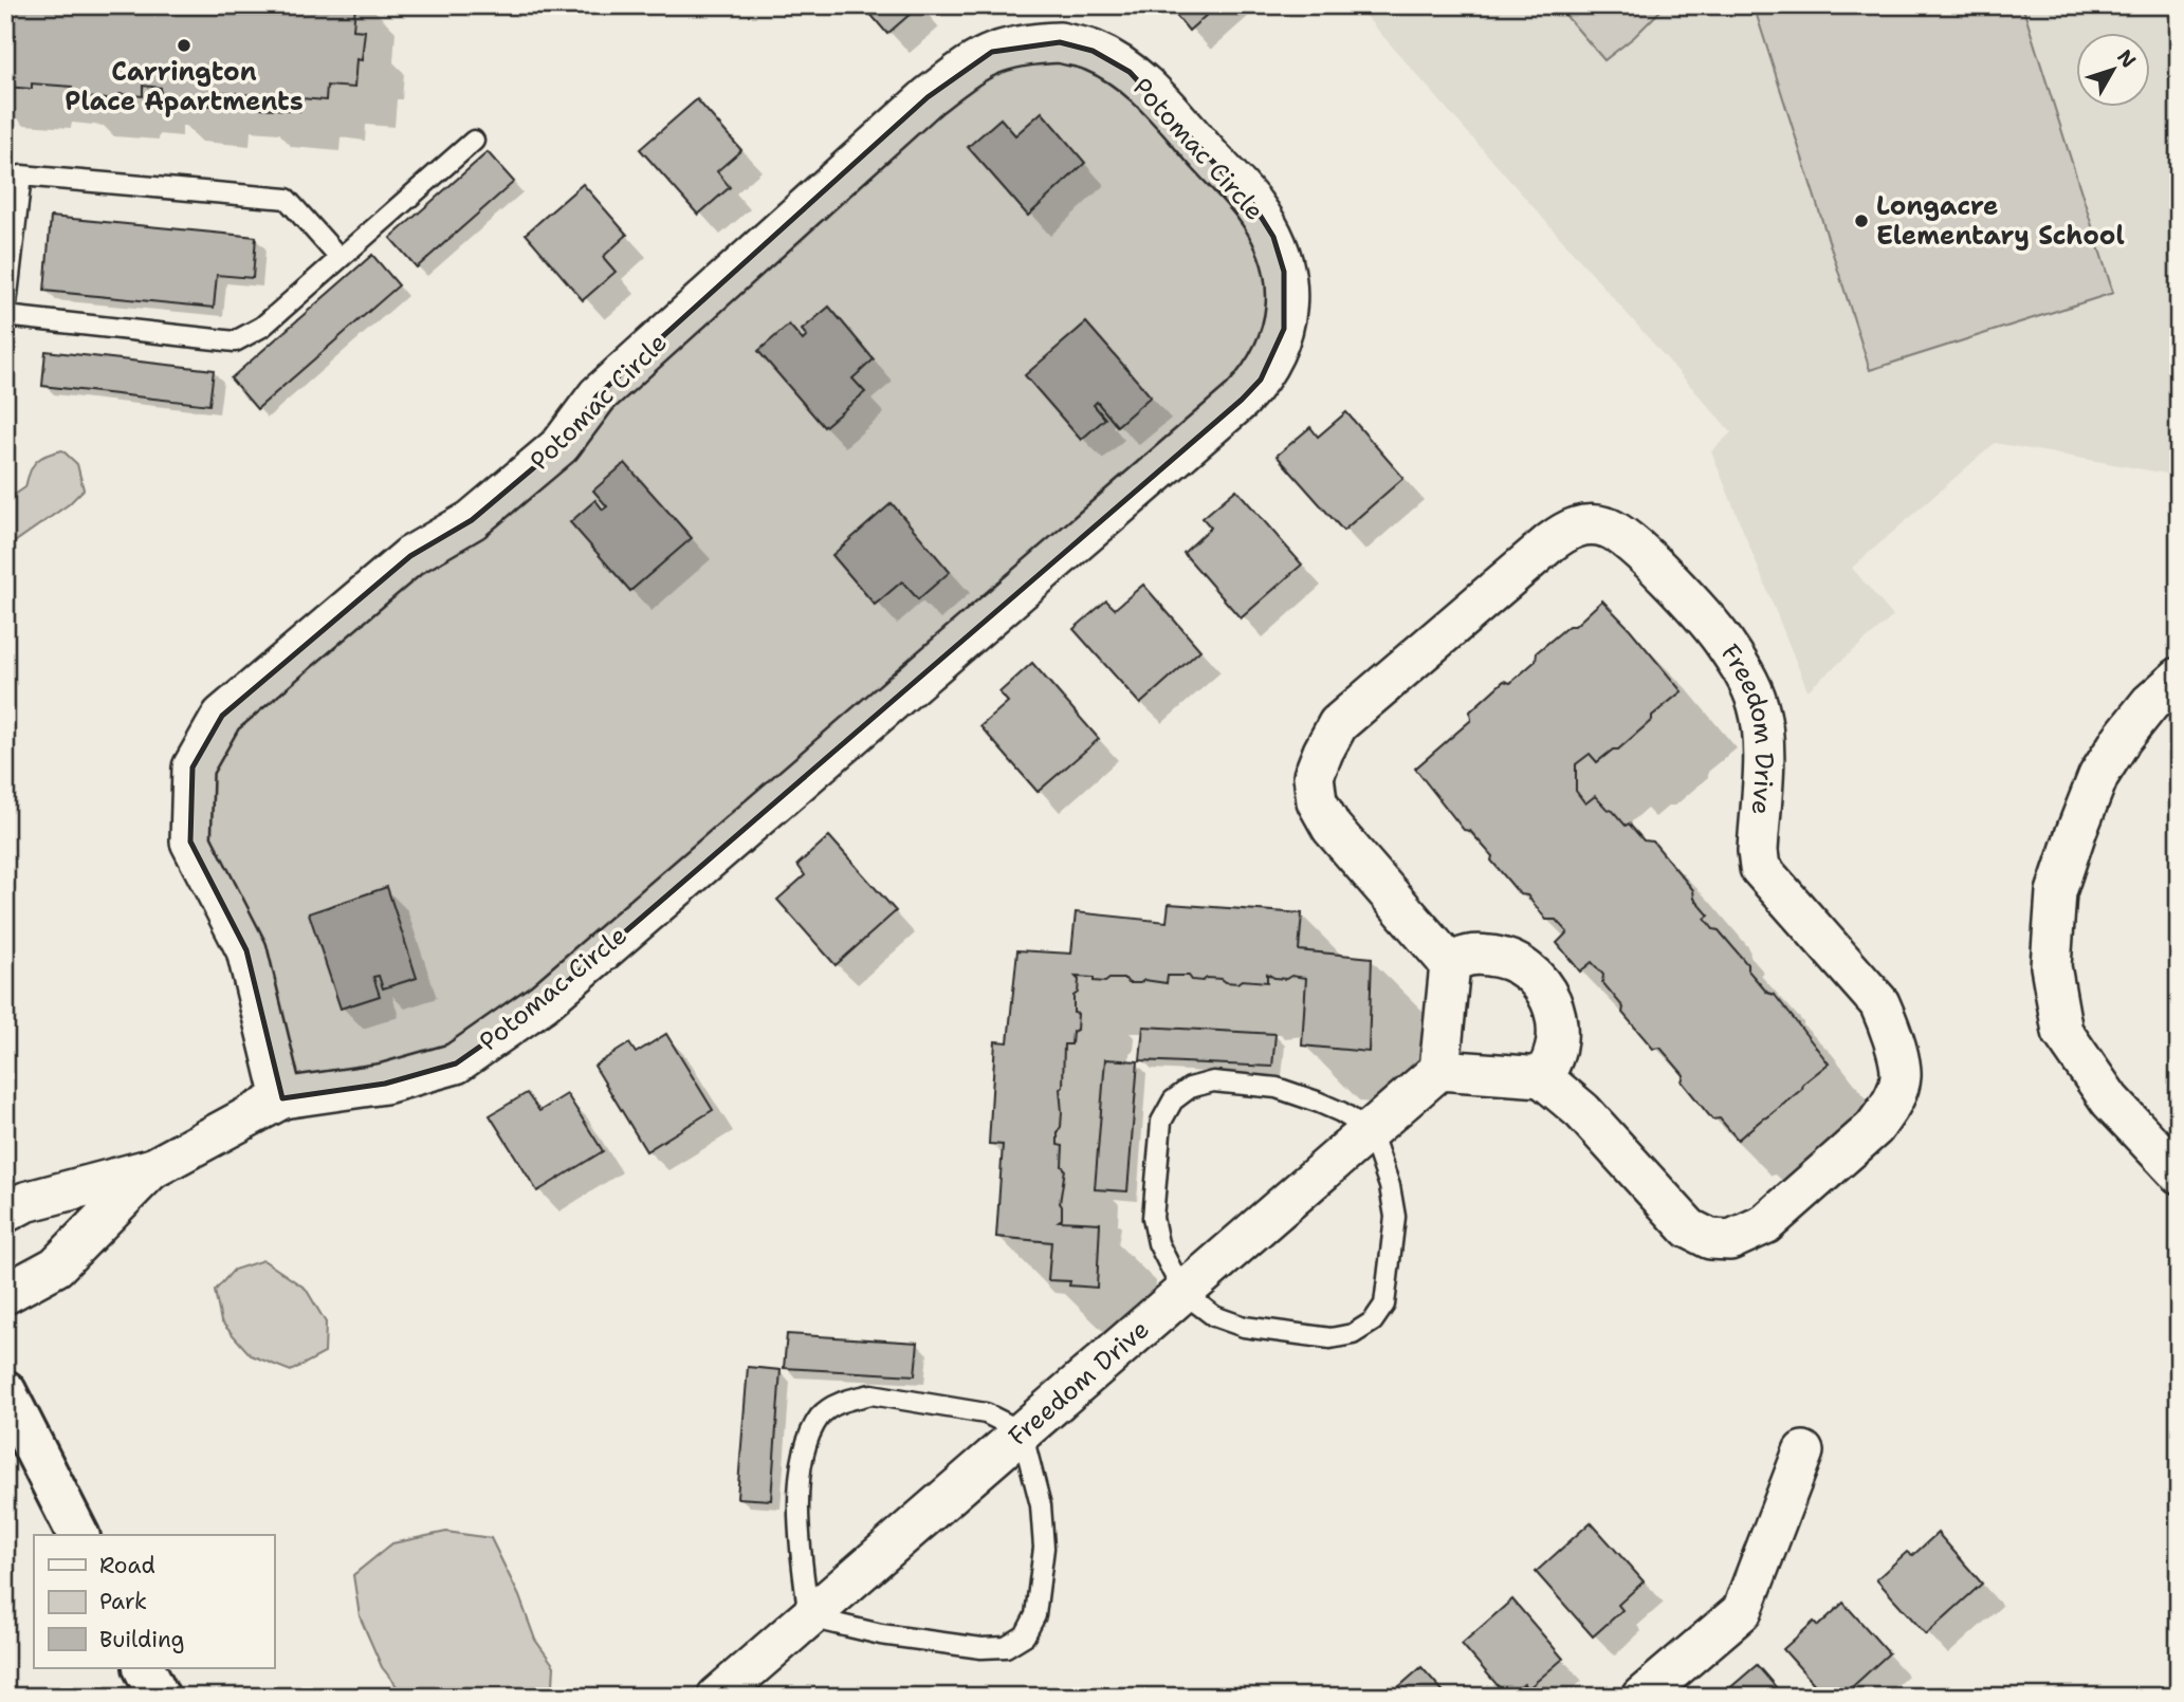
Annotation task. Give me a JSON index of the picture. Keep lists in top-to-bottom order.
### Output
{
  "streets": {
    "street": ["Potomac Circle", "Freedom Drive"]
  },
  "places": ["Carrington Place Apartments", "Longacre Elementary School"],
  "legend": ["Road", "Park", "Building"],
  "north": "top right"
}
